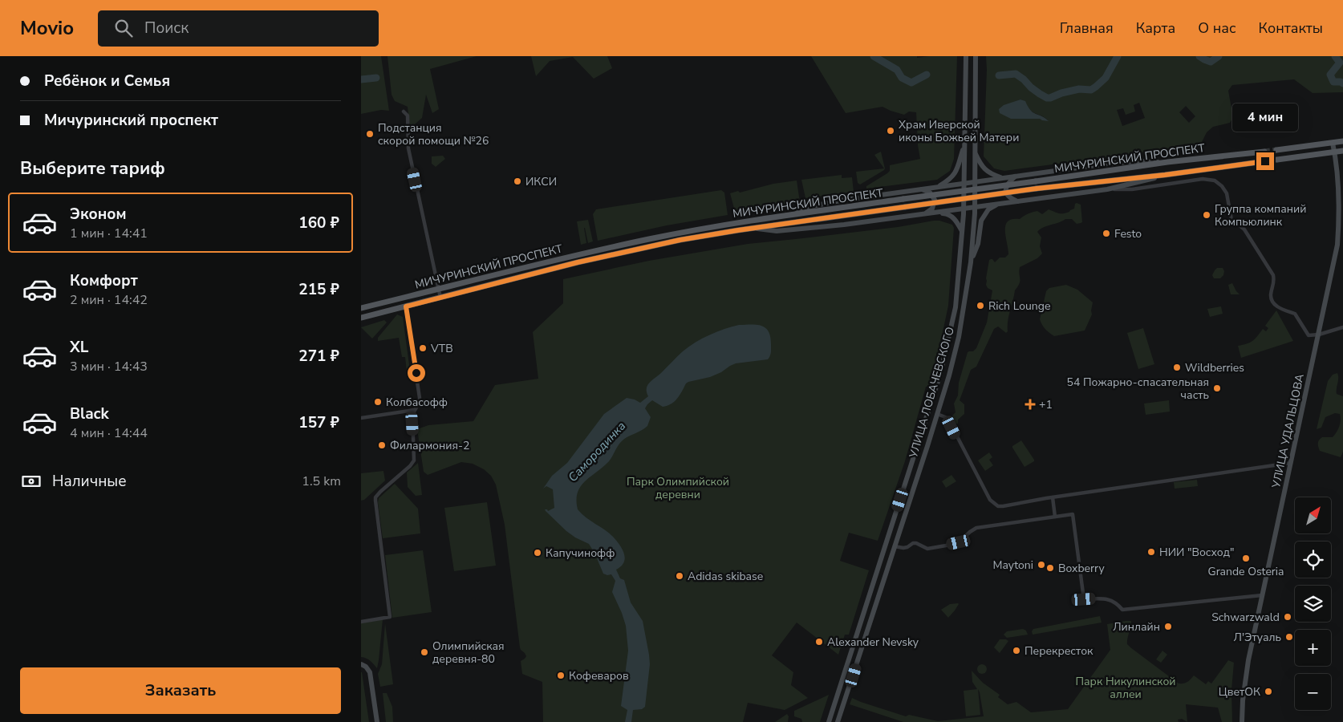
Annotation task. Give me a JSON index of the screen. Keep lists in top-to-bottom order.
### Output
{
  "streets": {
    "main road": ["МИЧУРИНСКИЙ ПРОСПЕКТ", "УЛИЦА ЛОБАЧЕВСКОГО", "УЛИЦА УДАЛЬЦОВА"]
  },
  "water": ["Самородинка"],
  "parks": ["Парк Олимпийской деревни", "Парк Никулинской аллеи"],
  "places": {
    "other": [
      "Храм Иверской иконы Божьей Матери",
      "Подстанция скорой помощи №26",
      "ИКСИ",
      "Группа компаний Компьюлинк",
      "Festo",
      "Rich Lounge",
      "VTB",
      "Wildberries",
      "54 Пожарно-спасательная часть",
      "Колбасофф",
      "Филармония-2",
      "НИИ \"Восход\"",
      "Капучинофф",
      "Grande Osteria",
      "Maytoni",
      "Boxberry",
      "Adidas skibase",
      "Schwarzwald",
      "Линлайн",
      "Л'Этуаль",
      "Alexander Nevsky",
      "Перекресток",
      "Олимпийская деревня-80",
      "Кофеваров",
      "ЦветОК"
    ],
    "health": ["+1"]
  },
  "north": "top right",
  "page": {
    "header": "Movio",
    "search": "Поиск",
    "nav": [
      "Главная",
      "Карта",
      "О нас",
      "Контакты"
    ],
    "banner": ["Ребёнок и Семья", "Мичуринский проспект"],
    "bubble": "4 мин",
    "heading": "Выберите тариф",
    "list": [
      {
        "name": "Эконом",
        "note": "1 мин · 14:41",
        "value": "160 ₽"
      },
      {
        "name": "Комфорт",
        "note": "2 мин · 14:42",
        "value": "215 ₽"
      },
      {
        "name": "XL",
        "note": "3 мин · 14:43",
        "value": "271 ₽"
      },
      {
        "name": "Black",
        "note": "4 мин · 14:44",
        "value": "157 ₽"
      }
    ],
    "pay": ["Наличные", "1.5 km"],
    "map_buttons": ["+", "−"],
    "buttons": "Заказать"
  }
}
